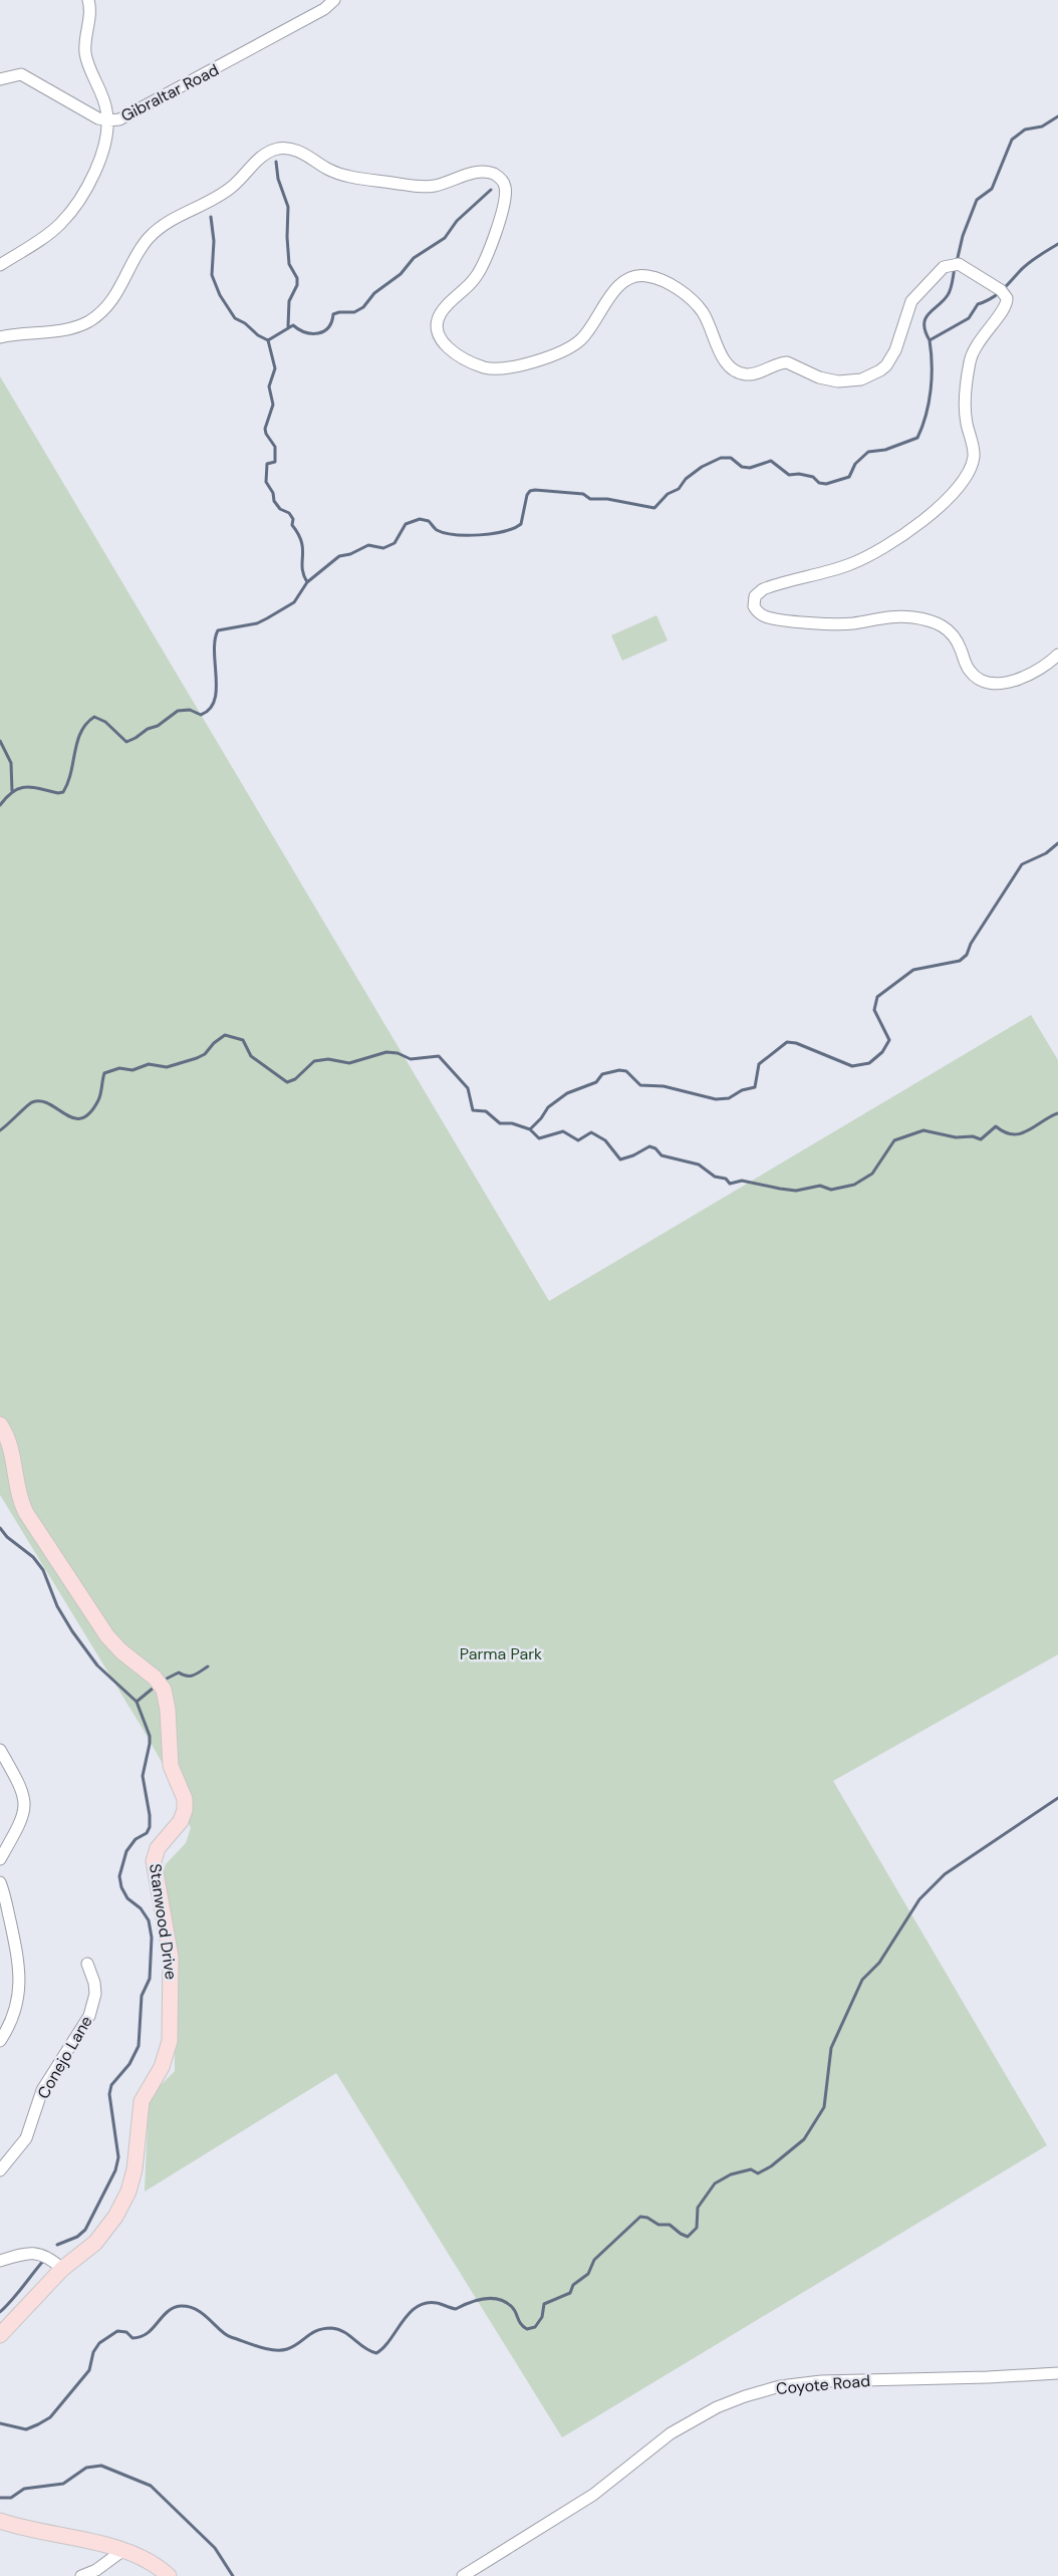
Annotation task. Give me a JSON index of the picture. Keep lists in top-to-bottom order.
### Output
{
  "streets": {
    "main road": ["Stanwood Drive"],
    "street": ["Gibraltar Road", "Conejo Lane", "Coyote Road"]
  },
  "parks": ["Parma Park"]
}
